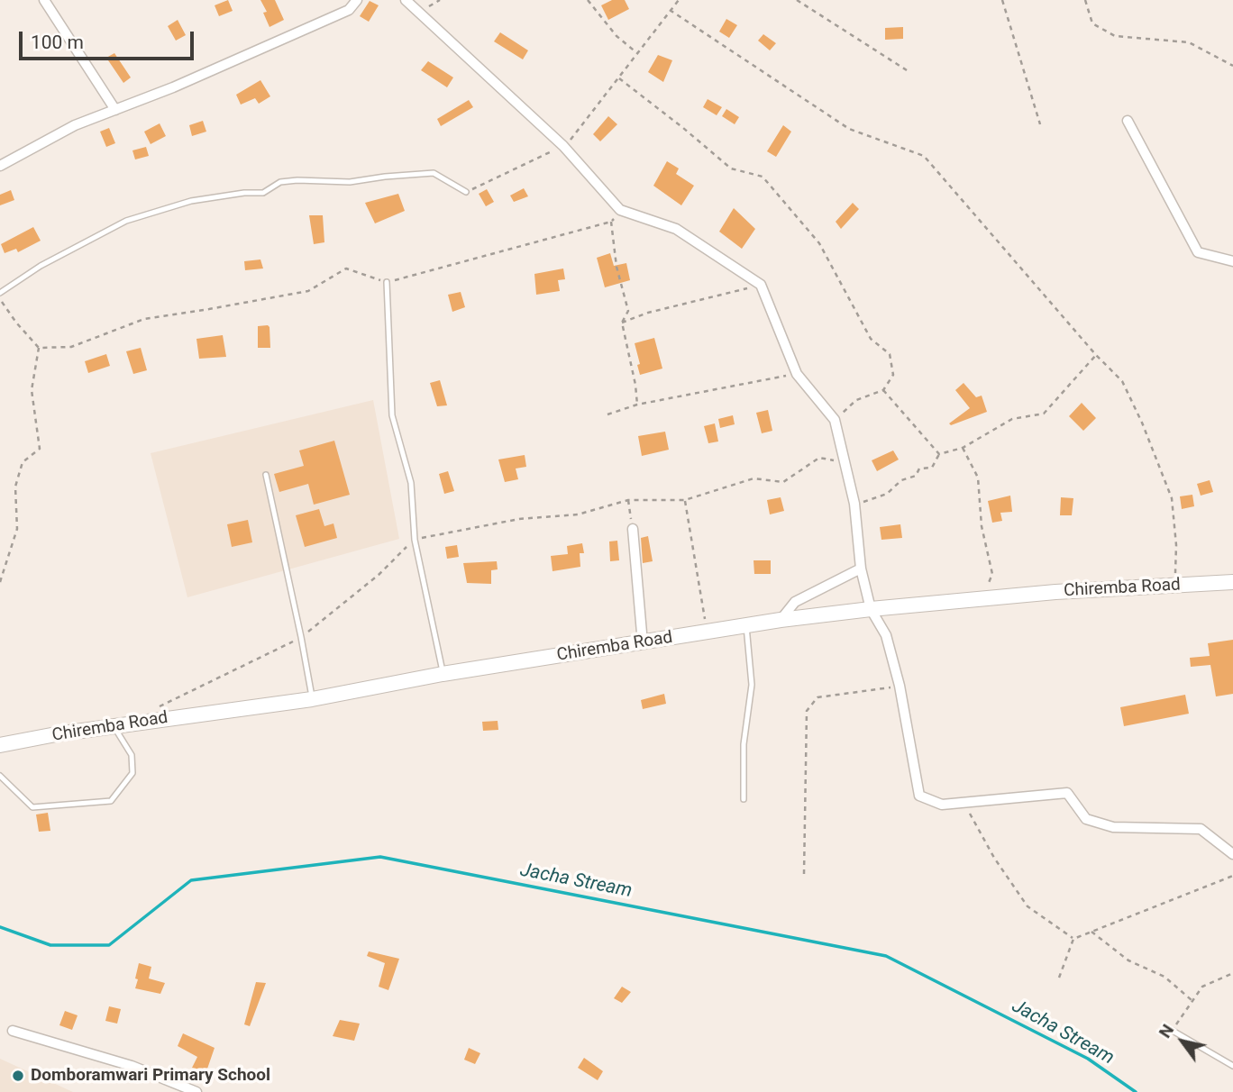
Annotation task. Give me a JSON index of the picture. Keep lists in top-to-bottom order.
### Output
{
  "streets": {
    "main road": ["Chiremba Road"]
  },
  "water": ["Jacha Stream"],
  "places": ["Domboramwari Primary School"],
  "scale_bar": "100 m",
  "north": "top left"
}
